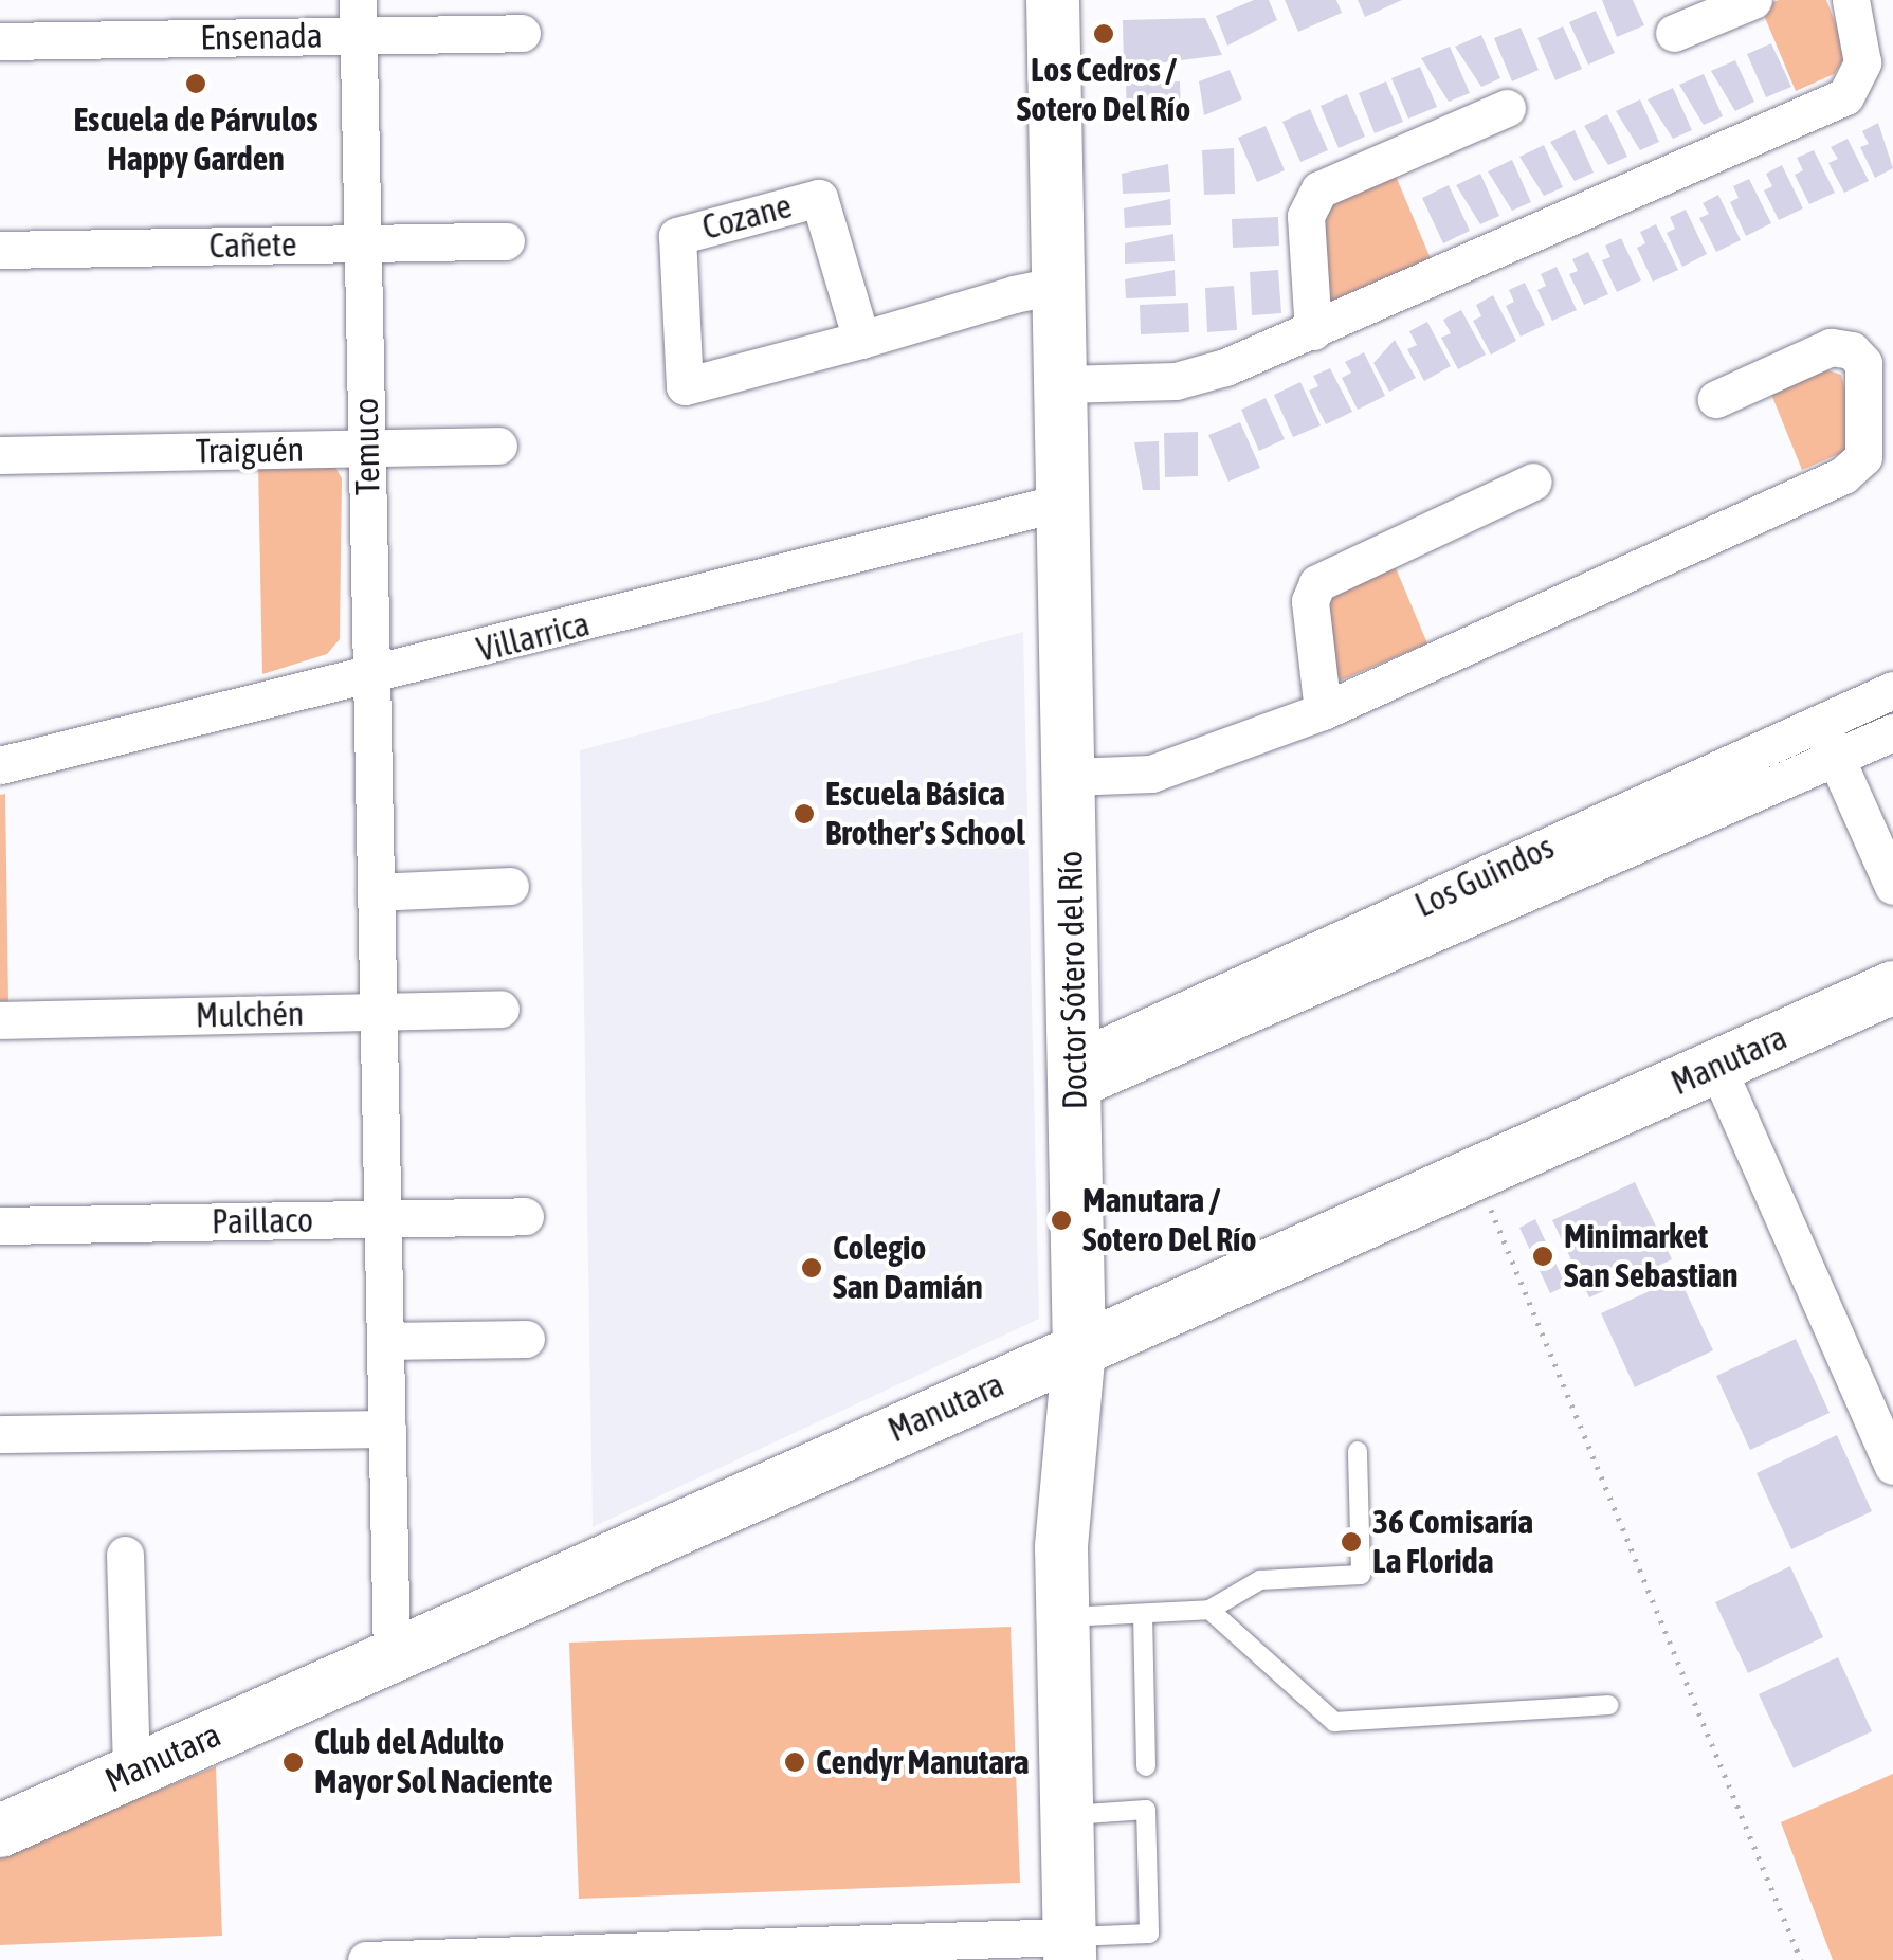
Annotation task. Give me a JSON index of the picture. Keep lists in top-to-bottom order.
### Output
{
  "streets": {
    "main road": ["Doctor Sótero del Río", "Manutara"],
    "street": [
      "Ensenada",
      "Cozane",
      "Cañete",
      "Temuco",
      "Traiguén",
      "Villarrica",
      "Los Guindos",
      "Mulchén",
      "Paillaco"
    ]
  },
  "crossings": [
    ["Ensenada", "Temuco"],
    ["Cañete", "Temuco"],
    ["Temuco", "Traiguén"],
    ["Temuco", "Villarrica"],
    ["Temuco", "Mulchén"],
    ["Temuco", "Manutara"],
    ["Temuco", "Paillaco"],
    ["Villarrica", "Doctor Sótero del Río"],
    ["Los Guindos", "Doctor Sótero del Río"],
    ["Doctor Sótero del Río", "Manutara"]
  ],
  "places": [
    "Los Cedros / Sotero Del Río",
    "Escuela de Párvulos Happy Garden",
    "Escuela Básica Brother's School",
    "Manutara / Sotero Del Río",
    "Minimarket San Sebastian",
    "Colegio San Damián",
    "36 Comisaría La Florida",
    "Club del Adulto Mayor Sol Naciente",
    "Cendyr Manutara"
  ]
}
